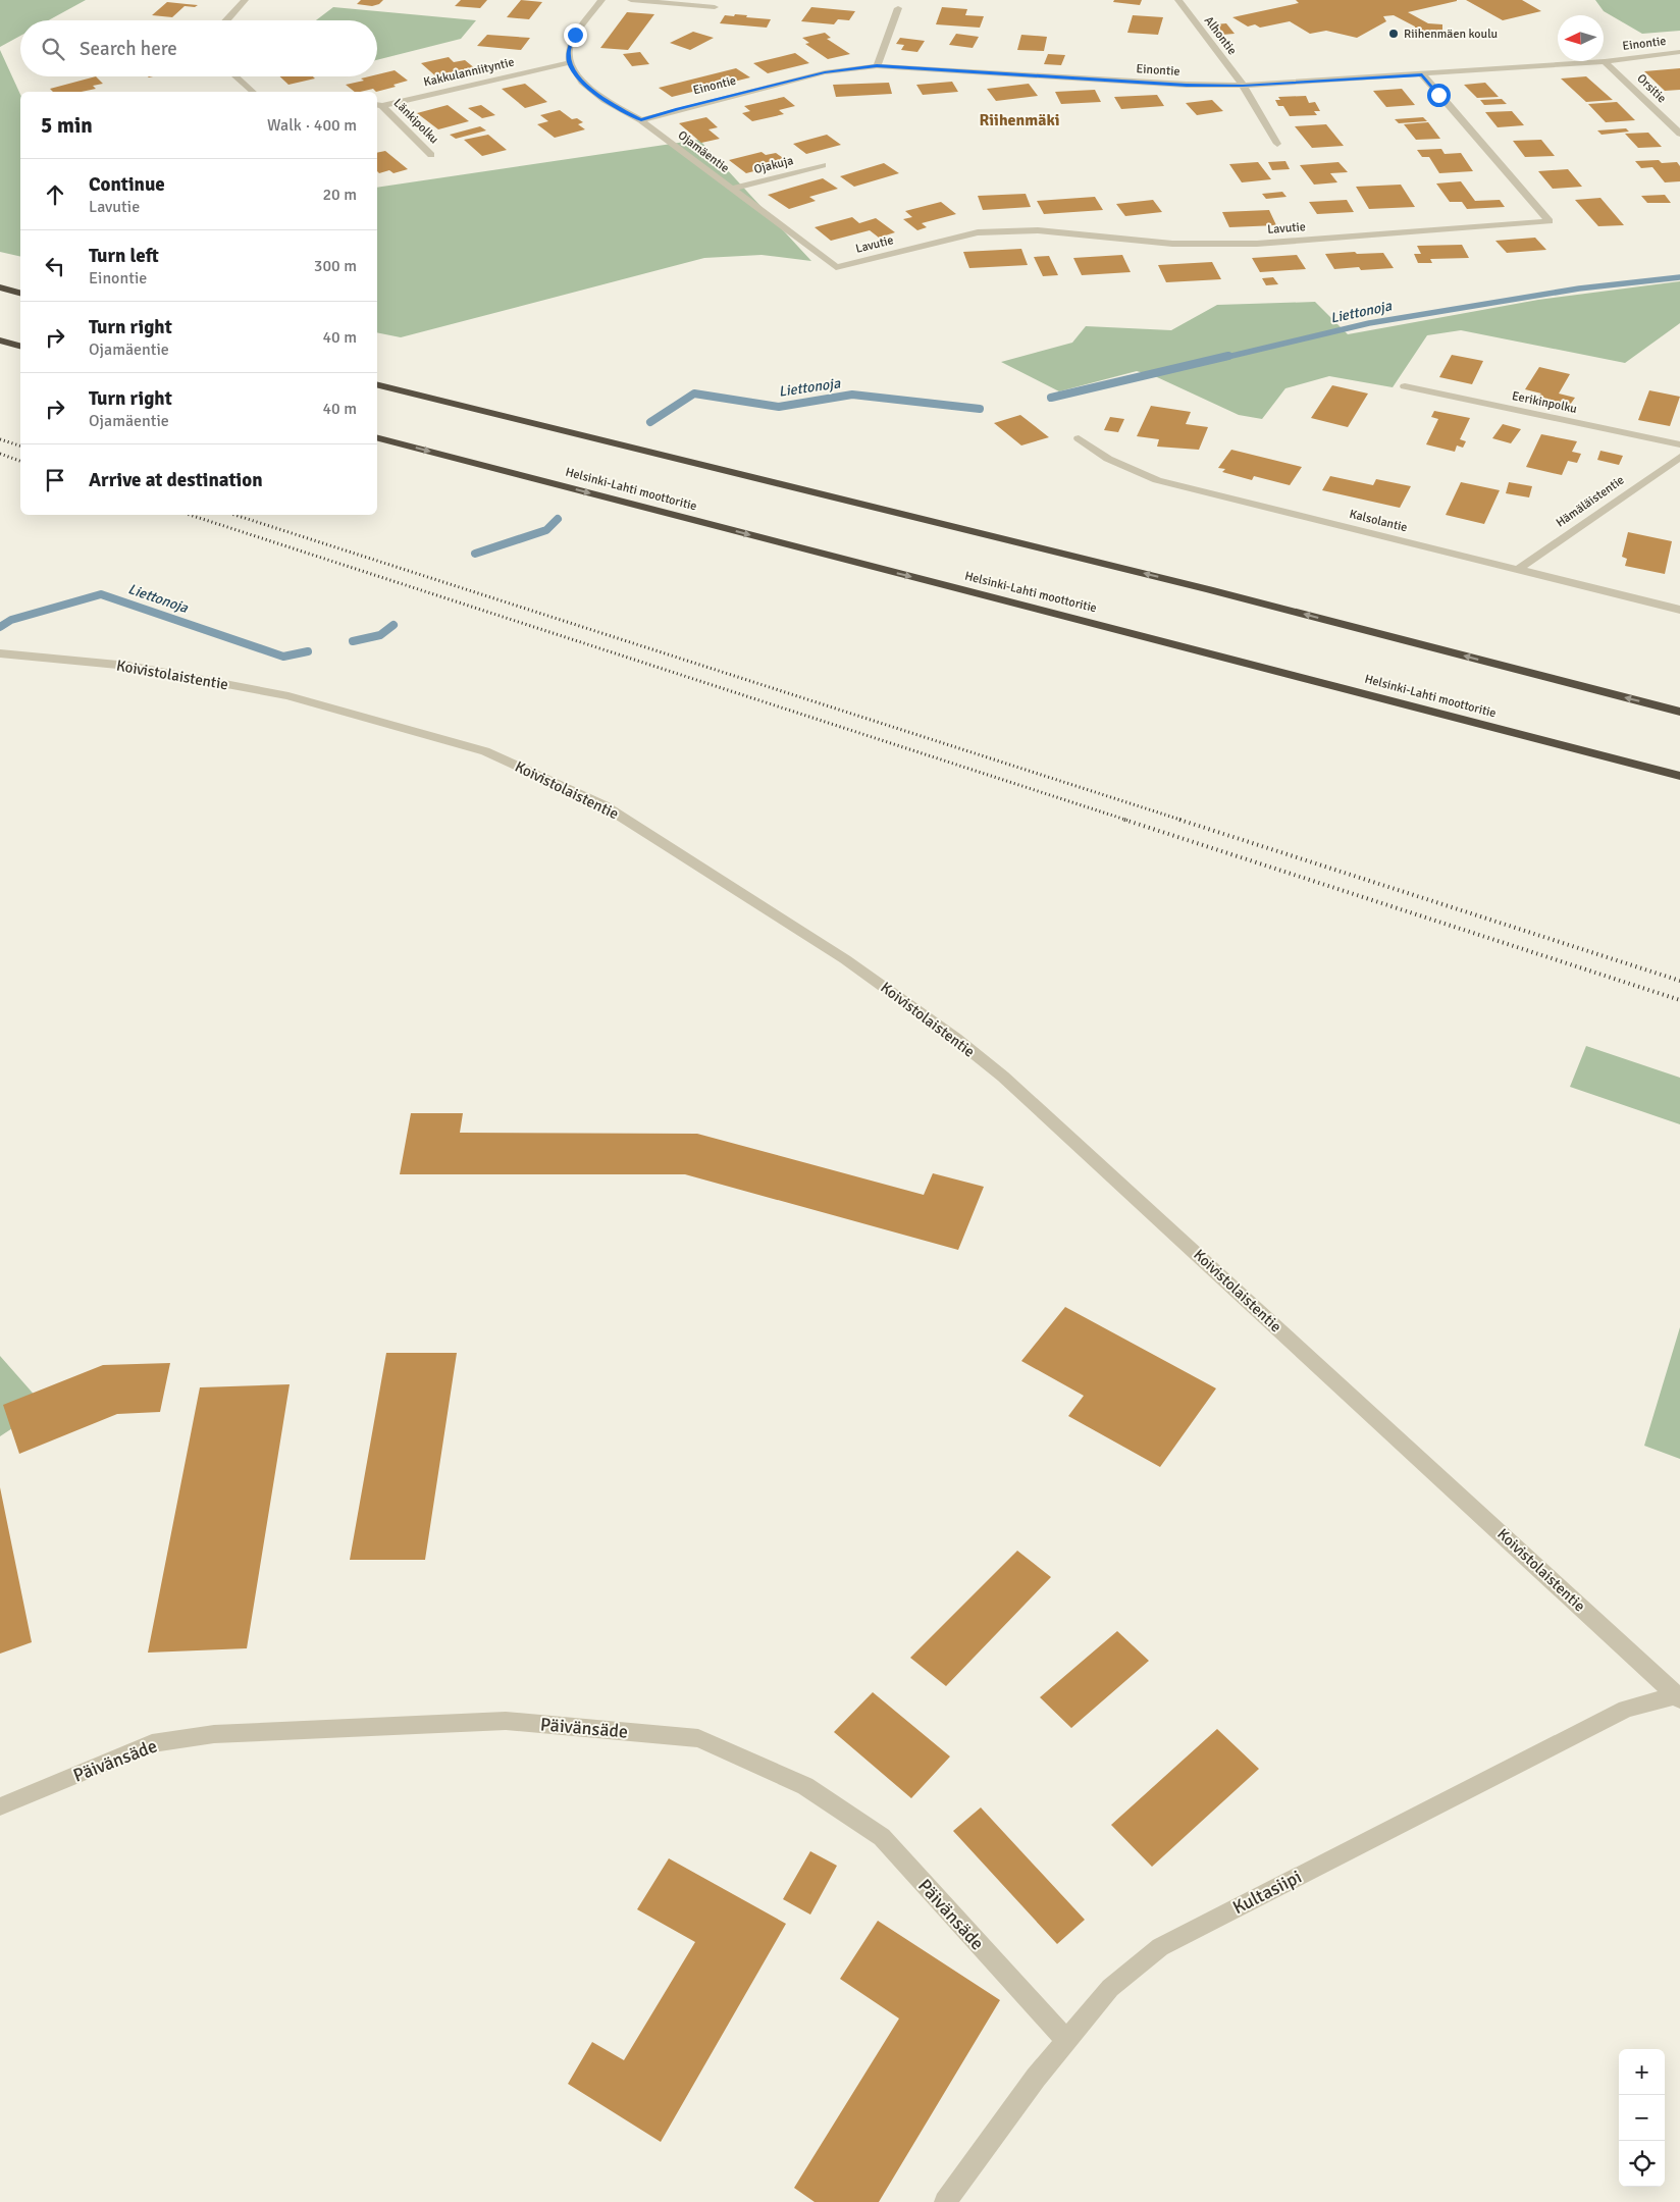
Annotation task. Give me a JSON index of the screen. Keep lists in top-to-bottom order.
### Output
{
  "streets": {
    "highway": ["Helsinki-Lahti moottoritie"],
    "street": [
      "Alhontie",
      "Einontie",
      "Kakkulanniityntie",
      "Orsitie",
      "Länkipolku",
      "Ojamäentie",
      "Ojakuja",
      "Lavutie",
      "Eerikinpolku",
      "Hämäläistentie",
      "Kalsolantie",
      "Koivistolaistentie",
      "Päivänsäde",
      "Kultasiipi"
    ]
  },
  "crossings": [
    ["Alhontie", "Einontie"],
    ["Einontie", "Orsitie"],
    ["Einontie", "Ojamäentie"],
    ["Einontie", "Lavutie"],
    ["Kakkulanniityntie", "Länkipolku"],
    ["Kakkulanniityntie", "Ojamäentie"],
    ["Ojamäentie", "Ojakuja"],
    ["Ojamäentie", "Lavutie"],
    ["Hämäläistentie", "Kalsolantie"],
    ["Koivistolaistentie", "Kultasiipi"],
    ["Päivänsäde", "Kultasiipi"]
  ],
  "districts": ["Riihenmäki"],
  "water": ["Liettonoja"],
  "places": ["Riihenmäen koulu"],
  "north": "left",
  "page": {
    "search": "Search here",
    "heading": ["5 min", "Walk · 400 m"],
    "list": [
      ["Continue", "Lavutie", "20 m"],
      ["Turn left", "Einontie", "300 m"],
      ["Turn right", "Ojamäentie", "40 m"],
      ["Turn right", "Ojamäentie", "40 m"],
      "Arrive at destination"
    ],
    "map_buttons": ["+", "−"]
  }
}
